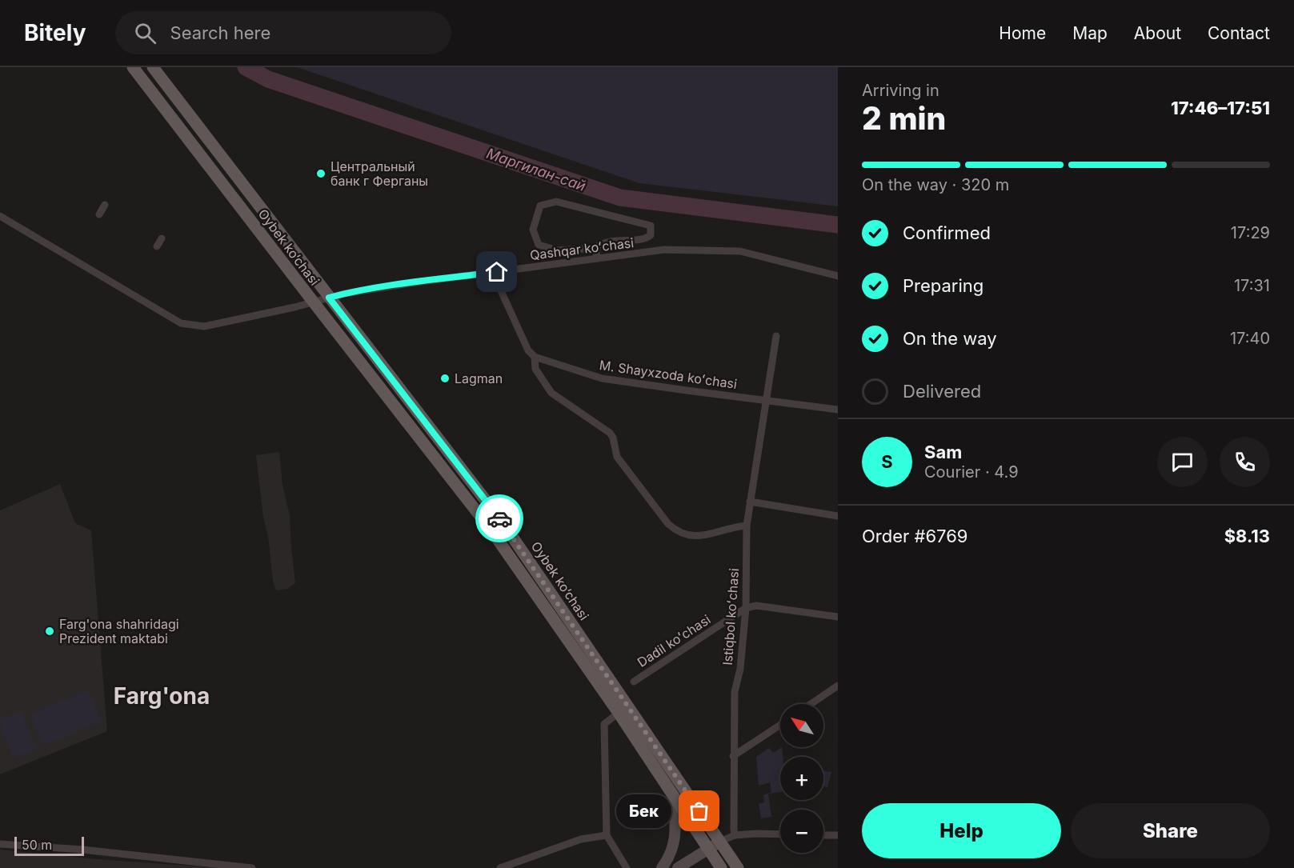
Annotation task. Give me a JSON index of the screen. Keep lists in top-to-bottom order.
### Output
{
  "streets": {
    "main road": ["Oybek ko‘chasi"],
    "street": [
      "Qashqar koʻchasi",
      "M. Shayxzoda koʻchasi",
      "Istiqbol koʻchasi",
      "Dadil koʻchasi"
    ]
  },
  "crossings": [
    ["Oybek ko‘chasi", "Qashqar koʻchasi"],
    ["M. Shayxzoda koʻchasi", "Istiqbol koʻchasi"],
    ["Istiqbol koʻchasi", "Dadil koʻchasi"]
  ],
  "districts": ["Farg'ona"],
  "water": ["Маргилан-сай"],
  "places": [
    "Центральный банк г Ферганы",
    "Lagman",
    "Farg'ona shahridagi Prezident maktabi",
    "Бек"
  ],
  "scale_bar": "50 m",
  "north": "top left",
  "page": {
    "header": "Bitely",
    "search": "Search here",
    "nav": [
      "Home",
      "Map",
      "About",
      "Contact"
    ],
    "heading": ["2 min", "Arriving in", "17:46–17:51"],
    "panel": [
      "Sam",
      "Courier · 4.9",
      "Order #6769",
      "$8.13"
    ],
    "bar": "On the way · 320 m",
    "list": [
      ["Confirmed", "17:29"],
      ["Preparing", "17:31"],
      ["On the way", "17:40"],
      "Delivered"
    ],
    "round": "S",
    "map_buttons": ["+", "−"],
    "buttons": ["Help", "Share"],
    "bubble": "Бек",
    "scale": "50 m"
  }
}
